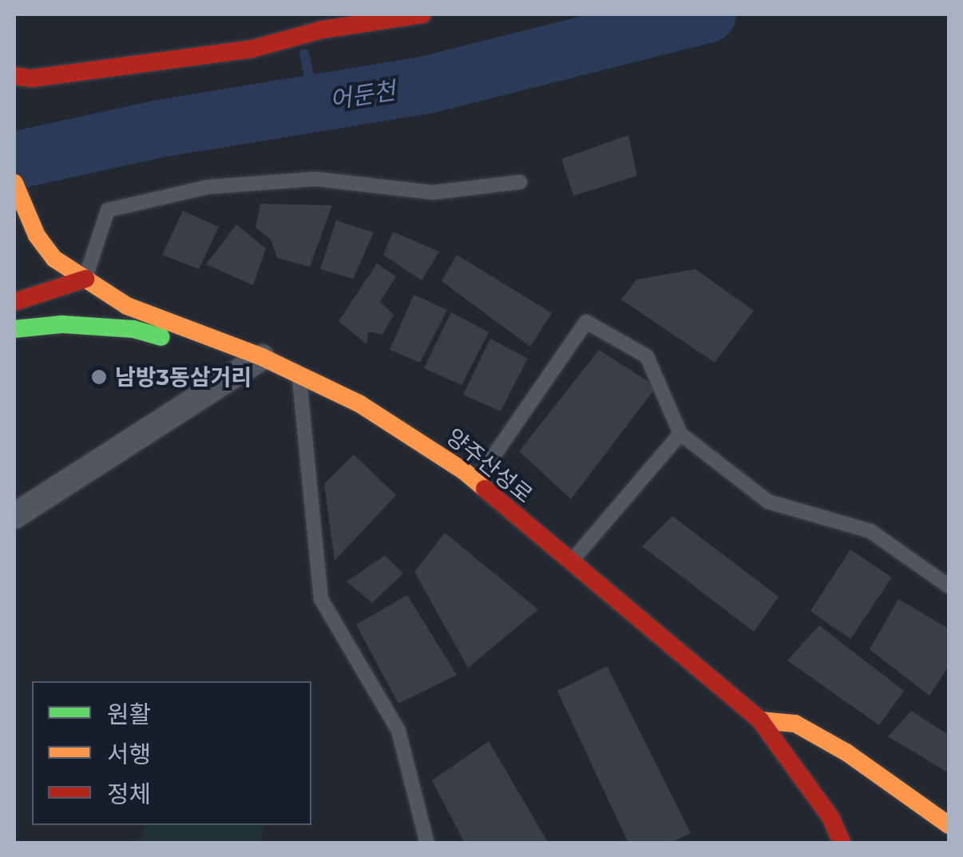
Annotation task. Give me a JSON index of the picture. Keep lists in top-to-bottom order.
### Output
{
  "streets": {
    "street": ["양주산성로"]
  },
  "water": ["어둔천"],
  "places": ["남방3동삼거리"],
  "legend": ["원활", "서행", "정체"]
}
